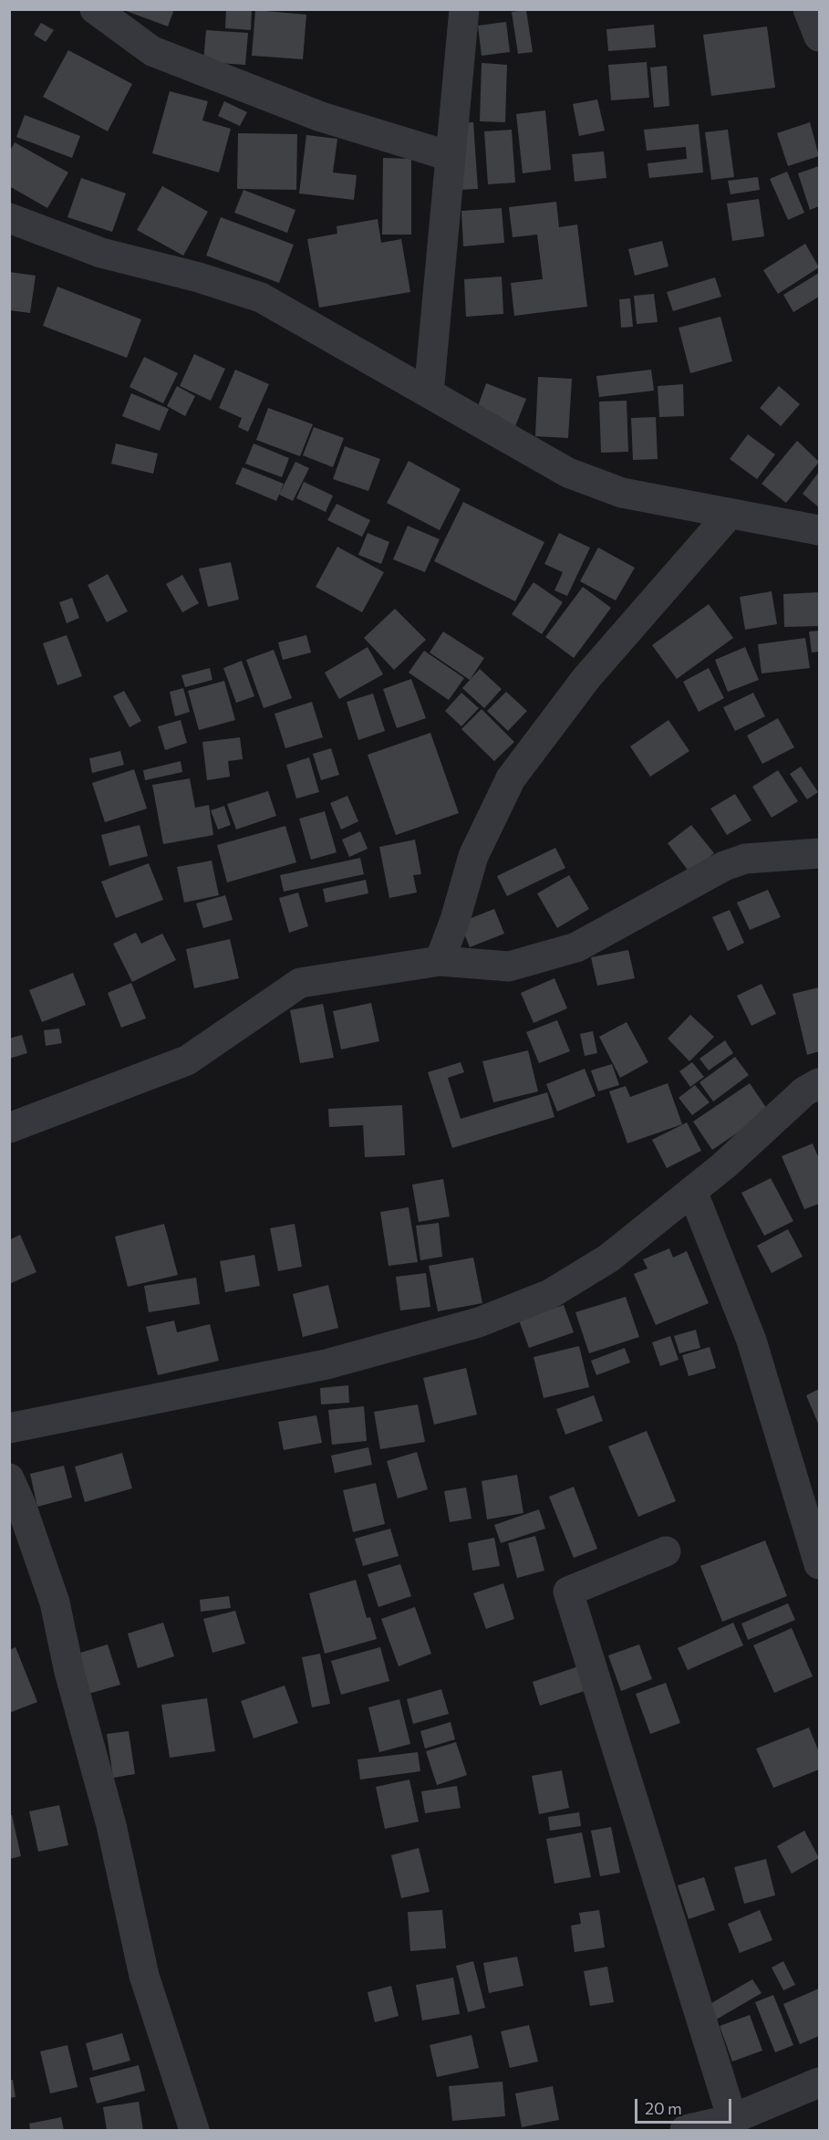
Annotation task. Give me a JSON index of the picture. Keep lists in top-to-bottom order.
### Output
{
  "scale_bar": "20 m"
}
